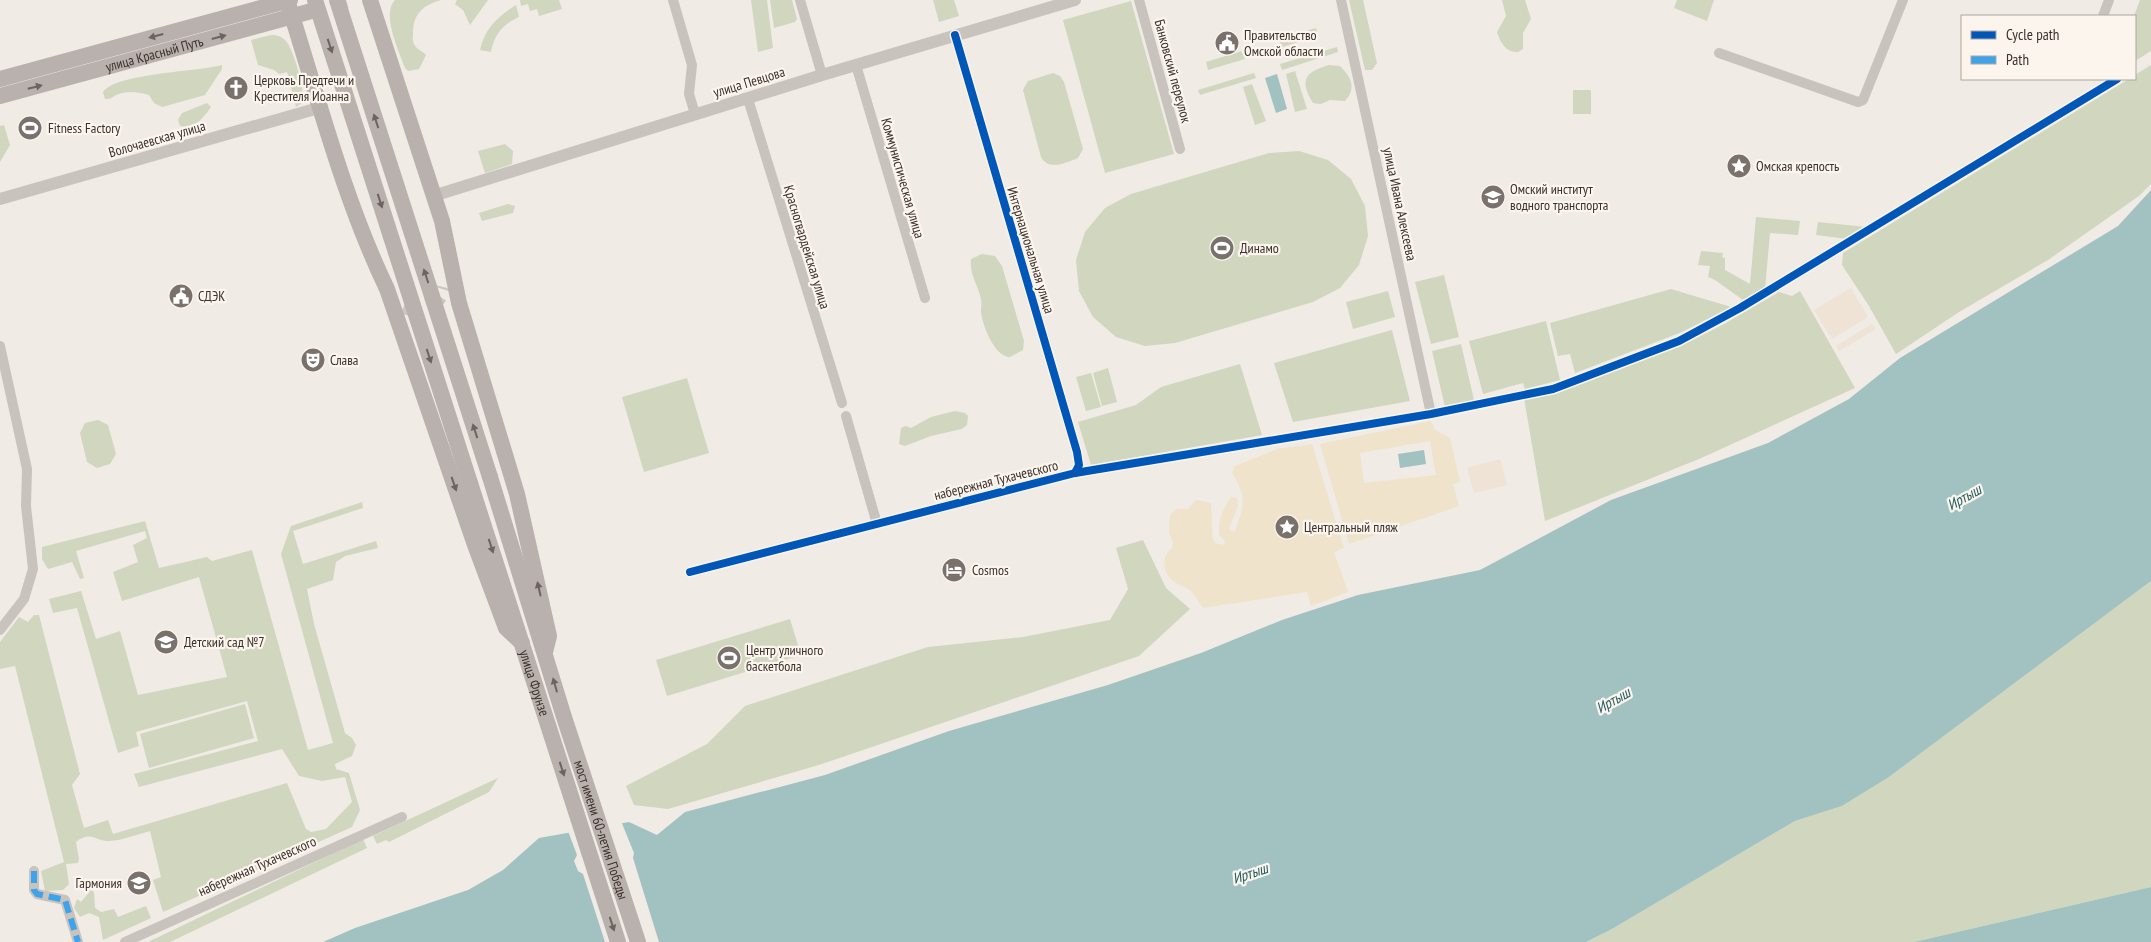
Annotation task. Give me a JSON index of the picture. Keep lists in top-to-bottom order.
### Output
{
  "streets": {
    "main road": ["улица Красный Путь", "улица Фрунзе", "мост имени 60-летия Победы"],
    "street": [
      "Банковский переулок",
      "улица Певцова",
      "Волочаевская улица",
      "Коммунистическая улица",
      "улица Ивана Алексеева",
      "Красногвардейская улица",
      "Интернациональная улица",
      "набережная Тухачевского"
    ]
  },
  "crossings": [
    ["улица Красный Путь", "улица Фрунзе"],
    ["улица Певцова", "Коммунистическая улица"],
    ["улица Певцова", "Красногвардейская улица"],
    ["улица Певцова", "Интернациональная улица"],
    ["Интернациональная улица", "набережная Тухачевского"],
    ["улица Фрунзе", "мост имени 60-летия Победы"]
  ],
  "water": ["Иртыш"],
  "places": {
    "public building": ["Правительство Омской области", "СДЭК"],
    "church": ["Церковь Предтечи и Крестителя Иоанна"],
    "sports": ["Fitness Factory", "Динамо", "Центр уличного баскетбола"],
    "place": ["Омская крепость", "Центральный пляж"],
    "school or university": ["Омский институт водного транспорта", "Детский сад №7", "Гармония"],
    "theatre": ["Слава"],
    "hotel": ["Cosmos"]
  },
  "legend": ["Cycle path", "Path"]
}
